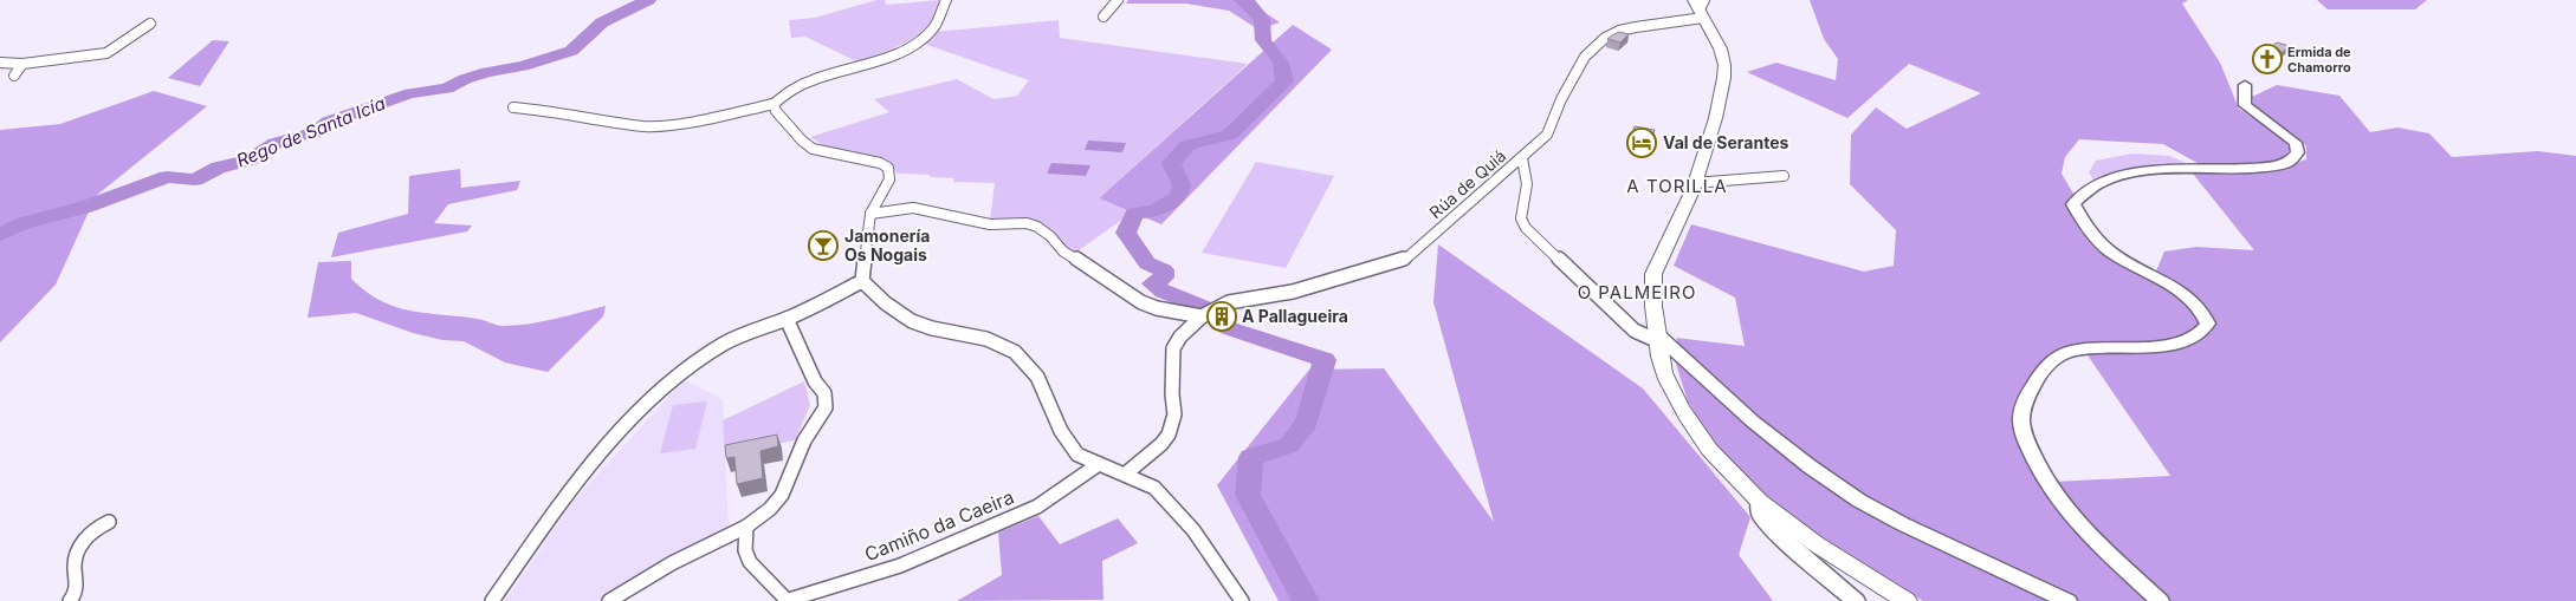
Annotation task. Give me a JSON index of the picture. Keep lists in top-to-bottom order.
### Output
{
  "streets": {
    "street": ["Rúa de Quiá", "Camiño da Caeira"]
  },
  "districts": ["A TORILLA", "O PALMEIRO"],
  "water": ["Rego de Santa Icía"],
  "places": {
    "church": ["Ermida de Chamorro"],
    "hotel": ["Val de Serantes"],
    "bar": ["Jamonería Os Nogais"],
    "building": ["A Pallagueira"]
  }
}
